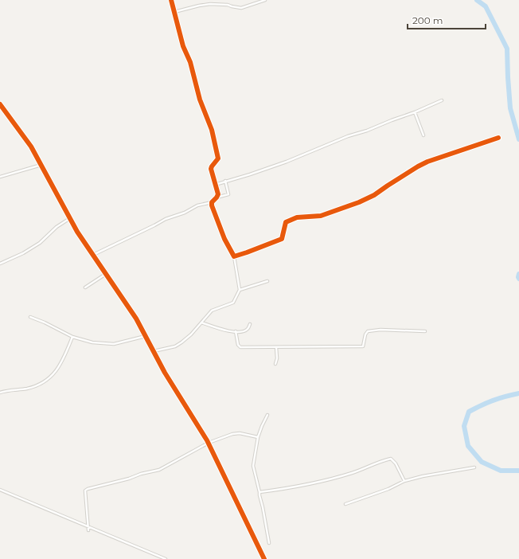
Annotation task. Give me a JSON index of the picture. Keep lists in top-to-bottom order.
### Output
{
  "scale_bar": "200 m"
}
